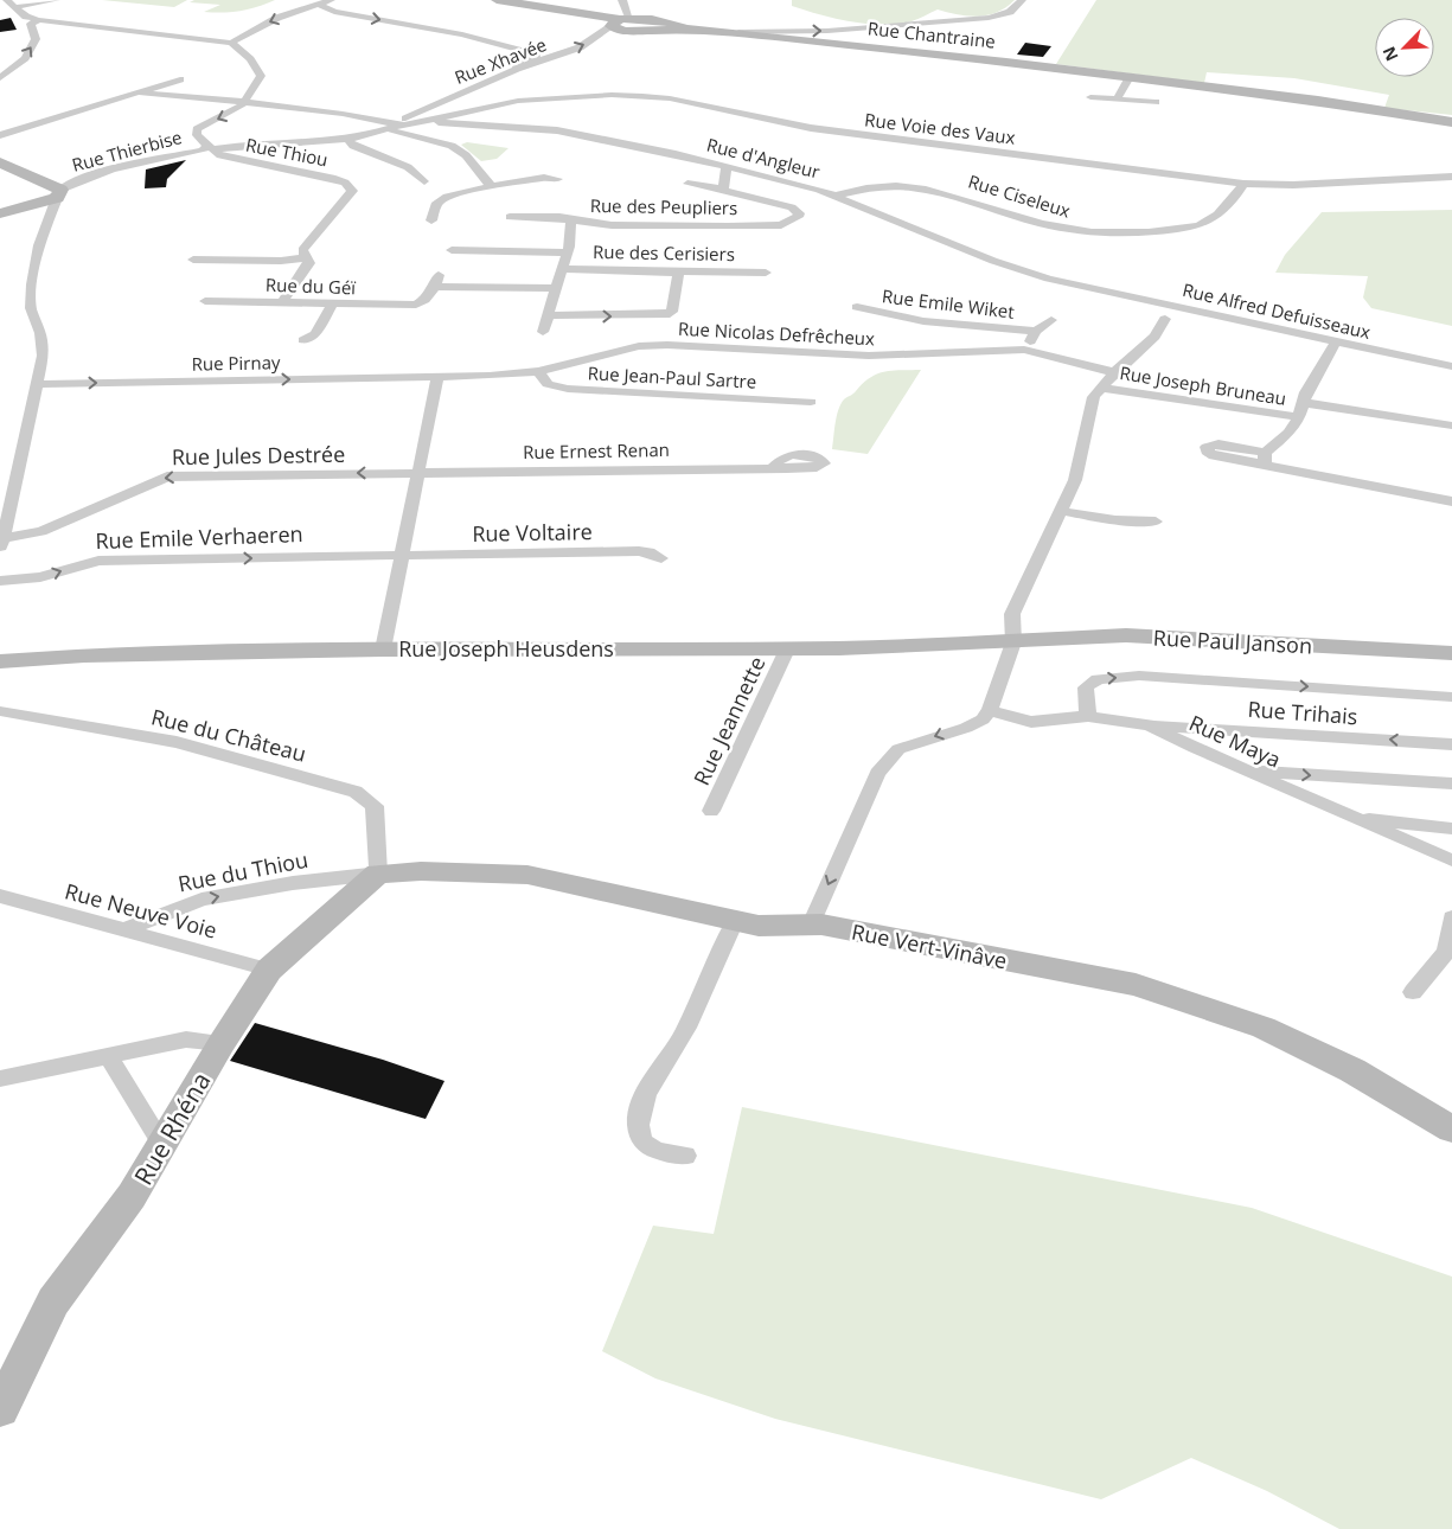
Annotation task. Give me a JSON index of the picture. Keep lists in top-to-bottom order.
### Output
{
  "streets": {
    "street": [
      "Rue Chantraine",
      "Rue Xhavée",
      "Rue Voie des Vaux",
      "Rue Thierbise",
      "Rue Thiou",
      "Rue d'Angleur",
      "Rue Ciseleux",
      "Rue des Peupliers",
      "Rue des Cerisiers",
      "Rue du Géï",
      "Rue Emile Wiket",
      "Rue Alfred Defuisseaux",
      "Rue Nicolas Defrêcheux",
      "Rue Pirnay",
      "Rue Jean-Paul Sartre",
      "Rue Joseph Bruneau",
      "Rue Ernest Renan",
      "Rue Jules Destrée",
      "Rue Voltaire",
      "Rue Emile Verhaeren",
      "Rue Paul Janson",
      "Rue Joseph Heusdens",
      "Rue Trihais",
      "Rue Jeannette",
      "Rue du Château",
      "Rue Maya",
      "Rue du Thiou",
      "Rue Neuve Voie",
      "Rue Vert-Vinâve",
      "Rue Rhéna"
    ]
  },
  "crossings": [
    ["Rue Chantraine", "Rue Xhavée"],
    ["Rue Xhavée", "Rue Voie des Vaux"],
    ["Rue Xhavée", "Rue Thierbise"],
    ["Rue Xhavée", "Rue d'Angleur"],
    ["Rue Voie des Vaux", "Rue Thierbise"],
    ["Rue Voie des Vaux", "Rue d'Angleur"],
    ["Rue Voie des Vaux", "Rue Ciseleux"],
    ["Rue Thierbise", "Rue Thiou"],
    ["Rue Thiou", "Rue du Géï"],
    ["Rue d'Angleur", "Rue Ciseleux"],
    ["Rue d'Angleur", "Rue Alfred Defuisseaux"],
    ["Rue Emile Wiket", "Rue Nicolas Defrêcheux"],
    ["Rue Nicolas Defrêcheux", "Rue Pirnay"],
    ["Rue Nicolas Defrêcheux", "Rue Jean-Paul Sartre"],
    ["Rue Ernest Renan", "Rue Jules Destrée"],
    ["Rue Voltaire", "Rue Emile Verhaeren"],
    ["Rue Paul Janson", "Rue Joseph Heusdens"],
    ["Rue Joseph Heusdens", "Rue Jeannette"],
    ["Rue Trihais", "Rue Maya"],
    ["Rue du Château", "Rue du Thiou"],
    ["Rue du Château", "Rue Vert-Vinâve"],
    ["Rue du Château", "Rue Rhéna"],
    ["Rue du Thiou", "Rue Neuve Voie"],
    ["Rue du Thiou", "Rue Vert-Vinâve"],
    ["Rue du Thiou", "Rue Rhéna"],
    ["Rue Neuve Voie", "Rue Rhéna"],
    ["Rue Vert-Vinâve", "Rue Rhéna"]
  ],
  "one_way": [
    "Rue Xhavée",
    "Rue Pirnay",
    "Rue Jules Destrée",
    "Rue Emile Verhaeren",
    "Rue du Thiou"
  ],
  "north": "bottom left"
}
